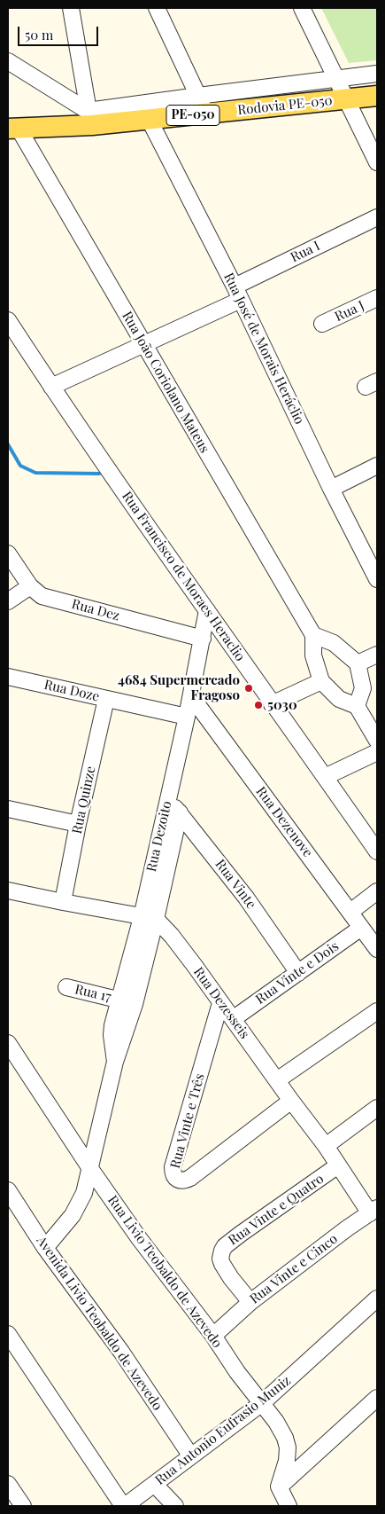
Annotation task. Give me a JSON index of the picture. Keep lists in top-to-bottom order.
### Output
{
  "streets": {
    "main road": ["Rodovia PE-050", "PE-050"],
    "street": [
      "Rua I",
      "Rua J",
      "Rua José de Morais Heráclio",
      "Rua João Coriolano Mateus",
      "Rua Francisco de Moraes Heraclio",
      "Rua Dez",
      "Rua Doze",
      "Rua Quinze",
      "Rua Dezenove",
      "Rua Dezoito",
      "Rua Vinte",
      "Rua Vinte e Dois",
      "Rua 17",
      "Rua Dezesseis",
      "Rua Vinte e Três",
      "Rua Vinte e Quatro",
      "Rua Vinte e Cinco",
      "Rua Livio Teobaldo de Azevedo",
      "Avenida Livio Teobaldo de Azevedo",
      "Rua Antonio Eufrasio Muniz"
    ]
  },
  "crossings": [
    ["Rodovia PE-050", "Rua José de Morais Heráclio"],
    ["Rodovia PE-050", "Rua João Coriolano Mateus"],
    ["Rua I", "Rua José de Morais Heráclio"],
    ["Rua I", "Rua João Coriolano Mateus"],
    ["Rua I", "Rua Francisco de Moraes Heraclio"],
    ["Rua Francisco de Moraes Heraclio", "Rua Dezoito"],
    ["Rua Dez", "Rua Dezoito"],
    ["Rua Doze", "Rua Quinze"],
    ["Rua Doze", "Rua Dezoito"],
    ["Rua Dezenove", "Rua Dezoito"],
    ["Rua Dezenove", "Rua Vinte e Dois"],
    ["Rua Dezoito", "Rua Vinte"],
    ["Rua Dezoito", "Rua 17"],
    ["Rua Dezoito", "Rua Dezesseis"],
    ["Rua Dezoito", "Rua Livio Teobaldo de Azevedo"],
    ["Rua Dezoito", "Avenida Livio Teobaldo de Azevedo"],
    ["Rua Vinte", "Rua Vinte e Dois"],
    ["Rua Vinte e Dois", "Rua Dezesseis"],
    ["Rua Dezesseis", "Rua Vinte e Três"],
    ["Rua Dezesseis", "Rua Vinte e Quatro"],
    ["Rua Dezesseis", "Rua Vinte e Cinco"],
    ["Rua Vinte e Quatro", "Rua Vinte e Cinco"],
    ["Rua Vinte e Cinco", "Rua Livio Teobaldo de Azevedo"],
    ["Rua Livio Teobaldo de Azevedo", "Rua Antonio Eufrasio Muniz"],
    ["Avenida Livio Teobaldo de Azevedo", "Rua Antonio Eufrasio Muniz"]
  ],
  "places": ["4684 Supermercado Fragoso", "5030"],
  "scale_bar": "50 m"
}
